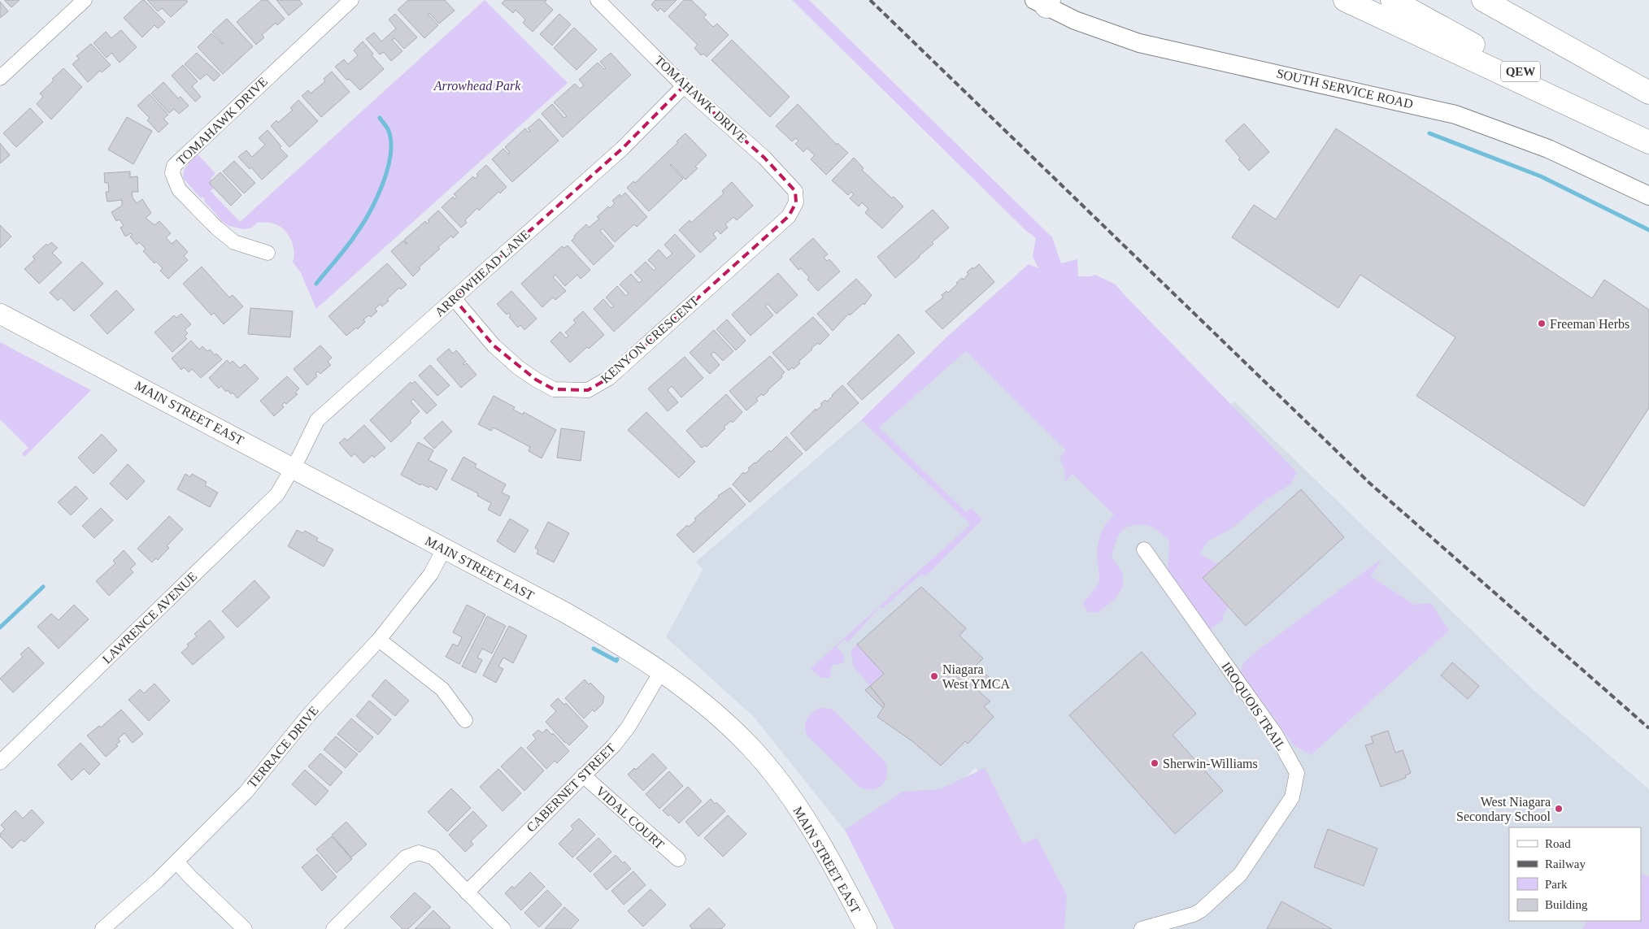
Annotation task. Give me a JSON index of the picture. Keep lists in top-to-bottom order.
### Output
{
  "streets": {
    "highway": ["QEW"],
    "main road": ["MAIN STREET EAST"],
    "street": [
      "SOUTH SERVICE ROAD",
      "TOMAHAWK DRIVE",
      "ARROWHEAD LANE",
      "KENYON CRESCENT",
      "LAWRENCE AVENUE",
      "IROQUOIS TRAIL",
      "TERRACE DRIVE",
      "CABERNET STREET",
      "VIDAL COURT"
    ]
  },
  "crossings": [
    ["TOMAHAWK DRIVE", "ARROWHEAD LANE"],
    ["TOMAHAWK DRIVE", "KENYON CRESCENT"],
    ["ARROWHEAD LANE", "KENYON CRESCENT"],
    ["ARROWHEAD LANE", "MAIN STREET EAST"],
    ["ARROWHEAD LANE", "LAWRENCE AVENUE"],
    ["MAIN STREET EAST", "LAWRENCE AVENUE"],
    ["MAIN STREET EAST", "TERRACE DRIVE"],
    ["MAIN STREET EAST", "CABERNET STREET"],
    ["CABERNET STREET", "VIDAL COURT"]
  ],
  "parks": ["Arrowhead Park"],
  "places": [
    "Freeman Herbs",
    "Niagara West YMCA",
    "Sherwin-Williams",
    "West Niagara Secondary School"
  ],
  "legend": [
    "Road",
    "Railway",
    "Park",
    "Building"
  ]
}
